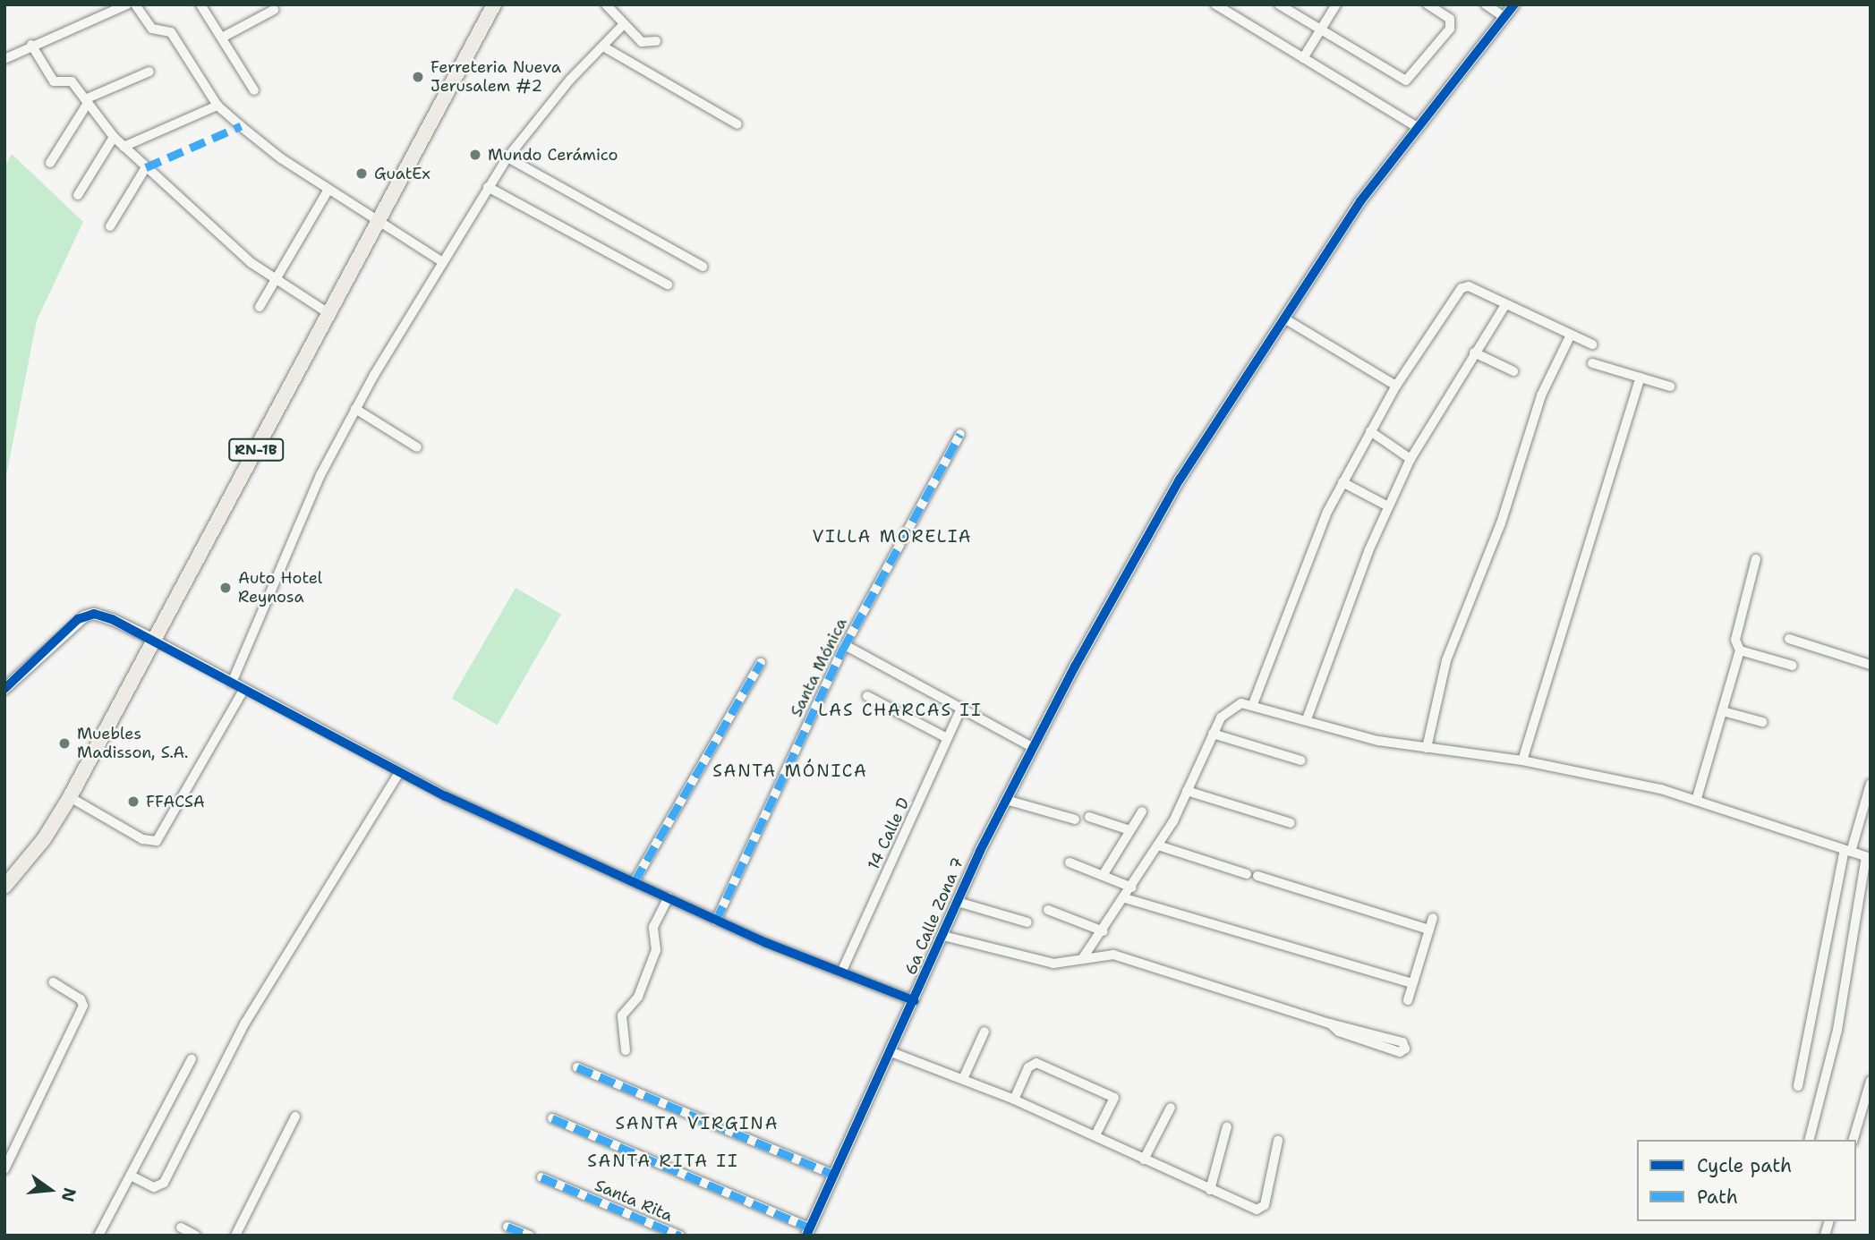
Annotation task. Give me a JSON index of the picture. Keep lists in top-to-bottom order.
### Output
{
  "streets": {
    "highway": ["RN-1B"],
    "street": [
      "Santa Mónica",
      "14 Calle D",
      "6a Calle Zona 7",
      "Santa Rita"
    ]
  },
  "districts": [
    "VILLA MORELIA",
    "LAS CHARCAS II",
    "SANTA MÓNICA",
    "SANTA VIRGINA",
    "SANTA RITA II"
  ],
  "places": [
    "Ferreteria Nueva Jerusalem #2",
    "Mundo Cerámico",
    "GuatEx",
    "Auto Hotel Reynosa",
    "Muebles Madisson, S.A.",
    "FFACSA"
  ],
  "legend": ["Cycle path", "Path"],
  "north": "right"
}
